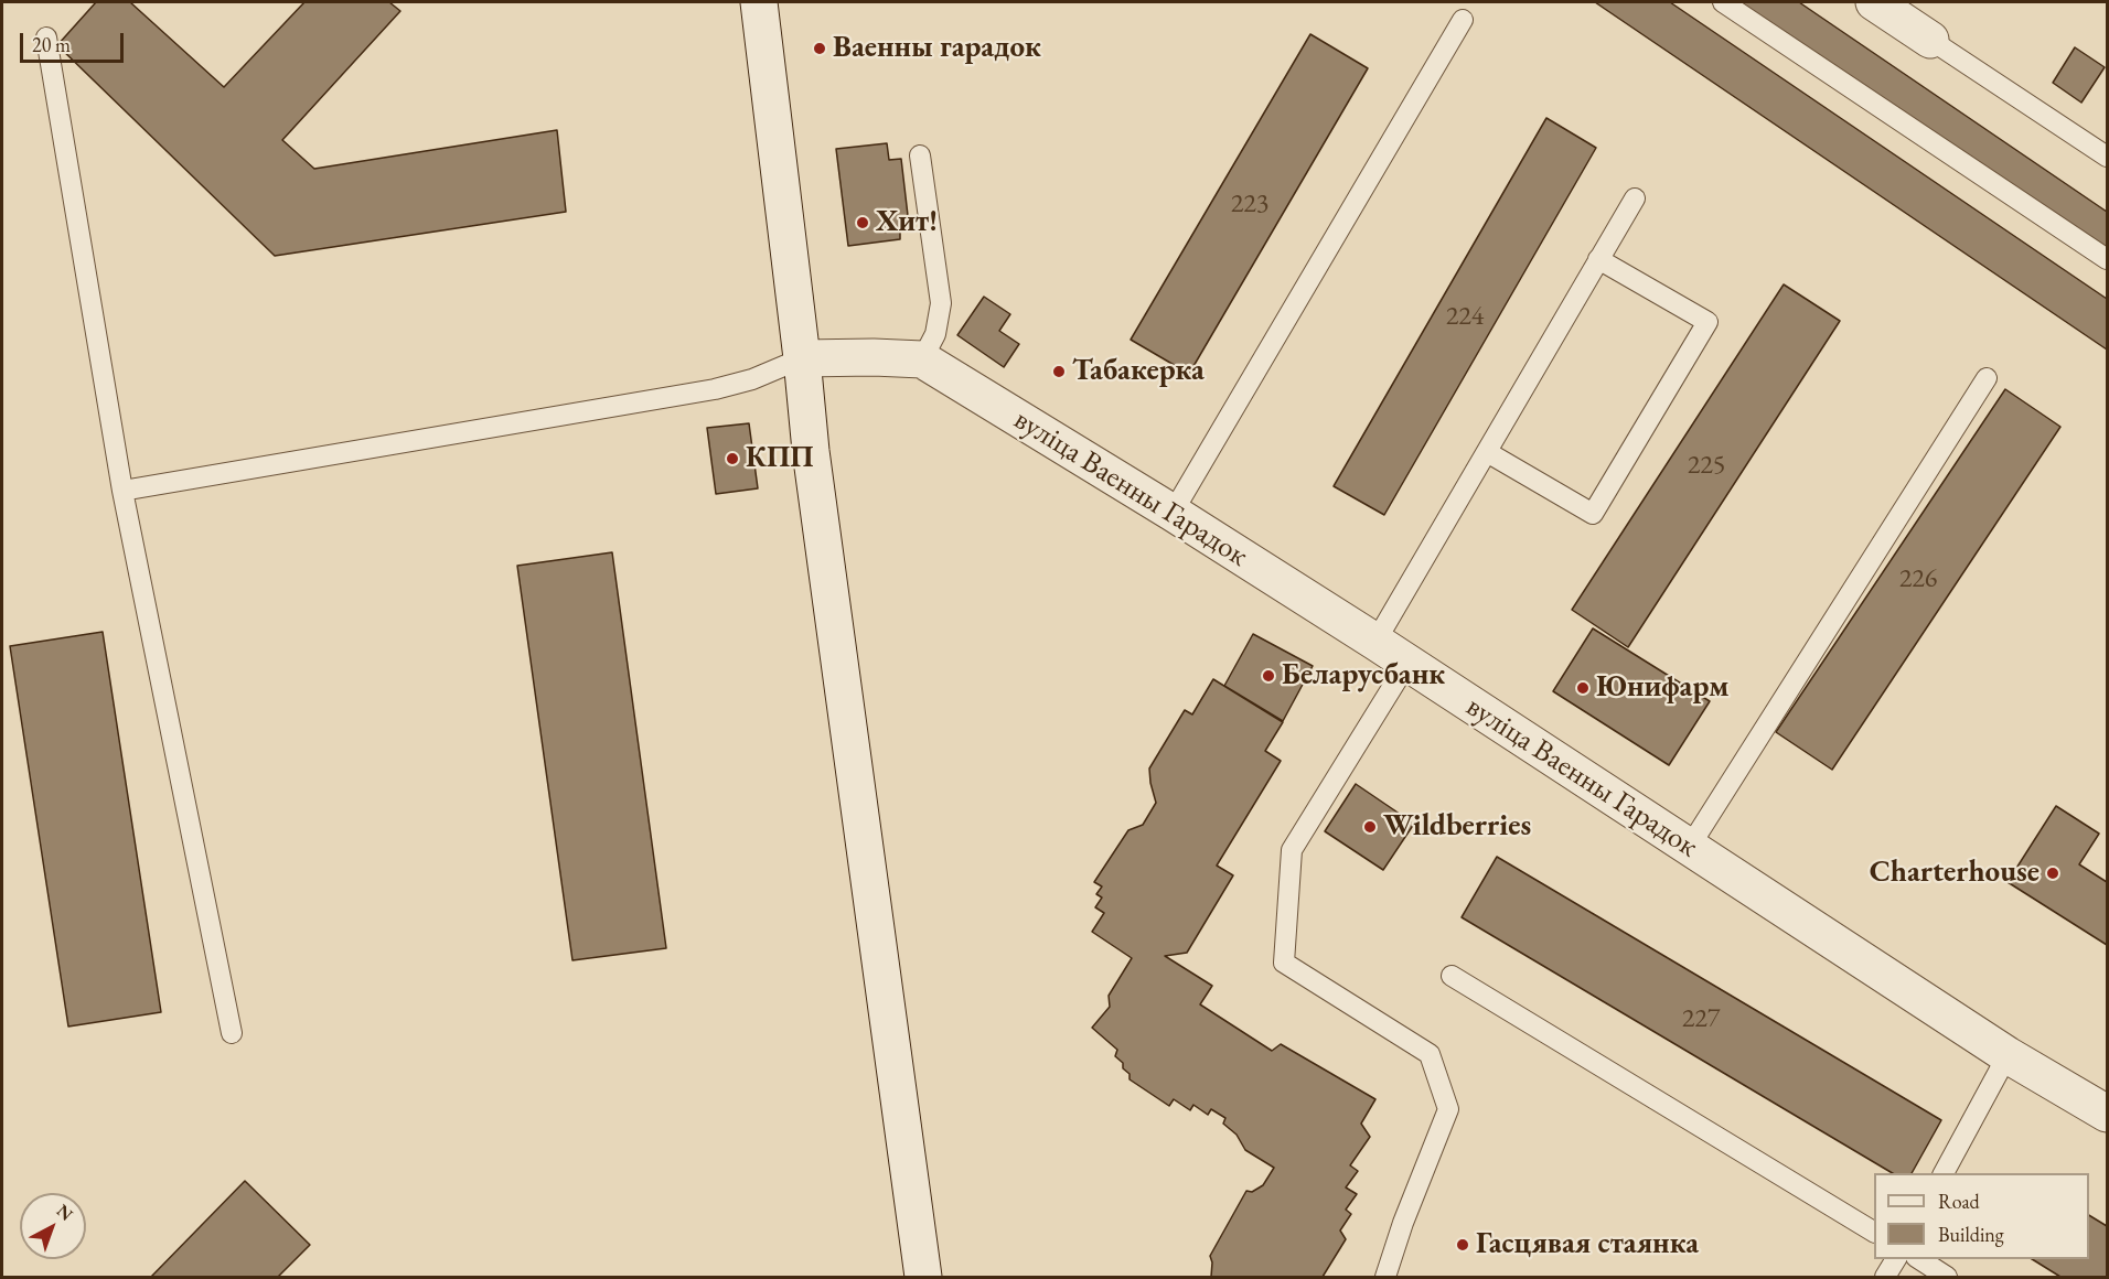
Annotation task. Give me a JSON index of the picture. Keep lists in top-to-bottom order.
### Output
{
  "streets": {
    "street": ["вуліца Ваенны Гарадок"]
  },
  "places": [
    "Ваенны гарадок",
    "Хит!",
    "Табакерка",
    "КПП",
    "Беларусбанк",
    "Юнифарм",
    "Wildberries",
    "Charterhouse",
    "Гасцявая стаянка"
  ],
  "house_numbers": [
    "223",
    "224",
    "225",
    "226",
    "227"
  ],
  "legend": ["Road", "Building"],
  "scale_bar": "20 m",
  "north": "top right"
}
